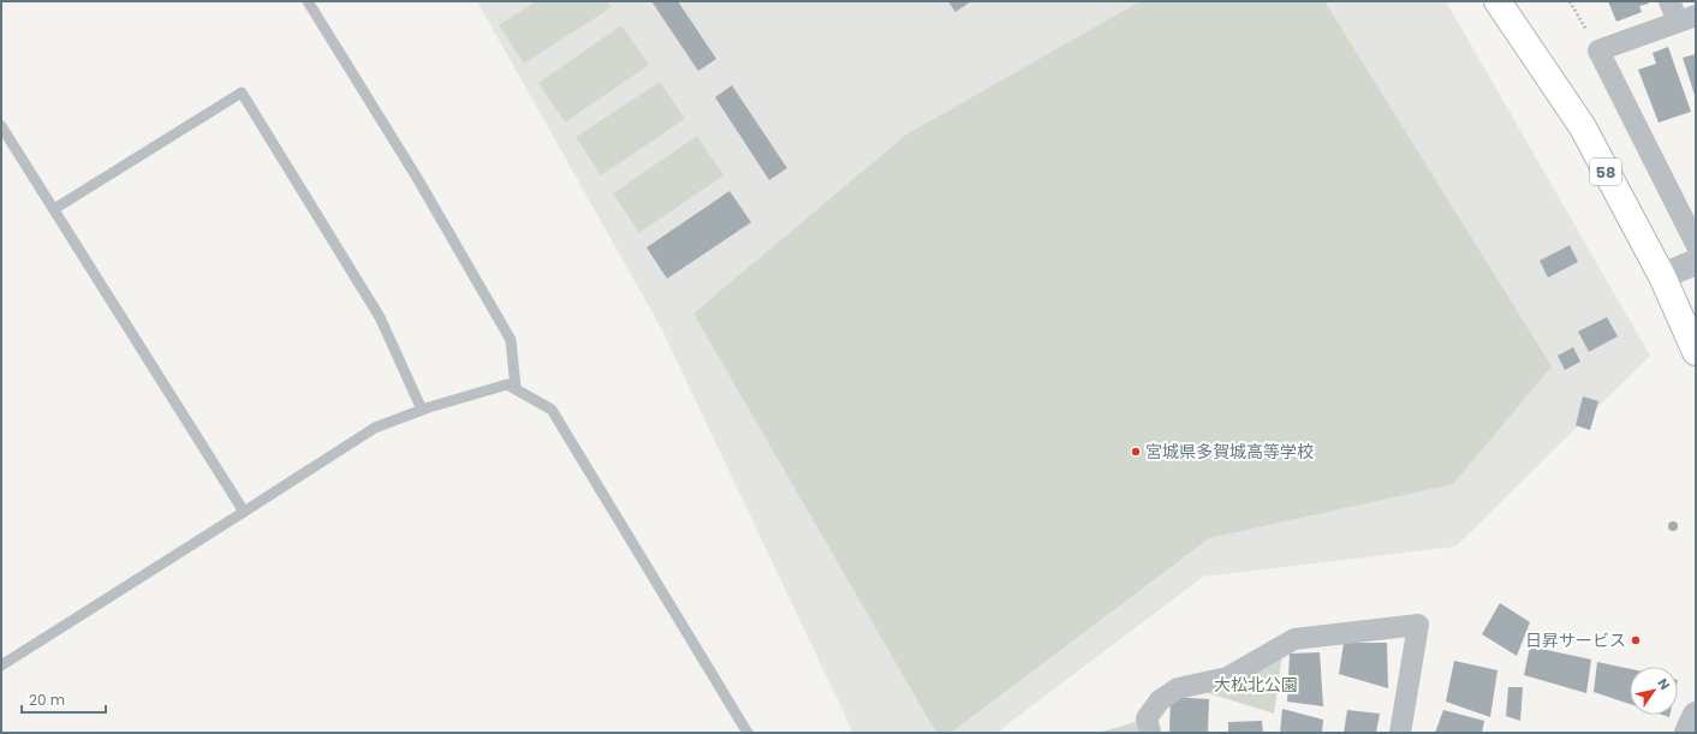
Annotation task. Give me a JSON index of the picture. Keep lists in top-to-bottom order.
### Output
{
  "streets": {
    "main road": ["58"]
  },
  "parks": ["大松北公園"],
  "places": ["宮城県多賀城高等学校", "日昇サービス"],
  "scale_bar": "20 m",
  "north": "top right"
}
